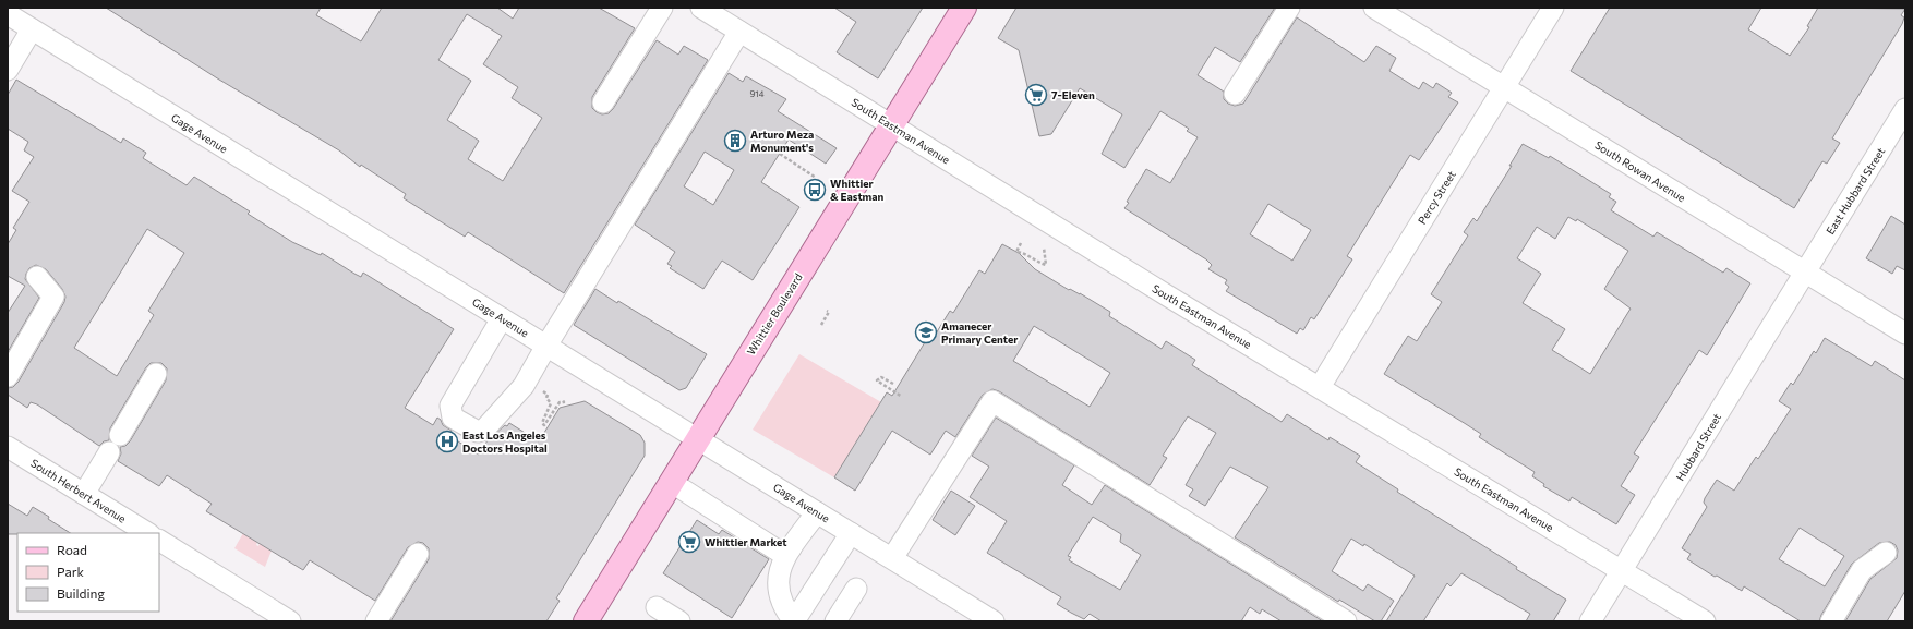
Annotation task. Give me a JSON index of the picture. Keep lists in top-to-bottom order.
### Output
{
  "streets": {
    "main road": ["Whittier Boulevard"],
    "street": [
      "South Eastman Avenue",
      "Gage Avenue",
      "South Rowan Avenue",
      "East Hubbard Street",
      "Percy Street",
      "Hubbard Street",
      "South Herbert Avenue"
    ]
  },
  "crossings": [
    ["South Eastman Avenue", "Percy Street"],
    ["South Eastman Avenue", "Whittier Boulevard"],
    ["South Eastman Avenue", "Hubbard Street"],
    ["Gage Avenue", "Whittier Boulevard"],
    ["South Rowan Avenue", "East Hubbard Street"],
    ["South Rowan Avenue", "Percy Street"],
    ["South Rowan Avenue", "Hubbard Street"],
    ["East Hubbard Street", "Hubbard Street"]
  ],
  "places": {
    "supermarket": ["7-Eleven", "Whittier Market"],
    "building": ["Arturo Meza Monument's"],
    "bus stop": ["Whittier & Eastman"],
    "school or university": ["Amanecer Primary Center"],
    "hospital": ["East Los Angeles Doctors Hospital"]
  },
  "house_numbers": ["914"],
  "legend": ["Road", "Park", "Building"]
}
